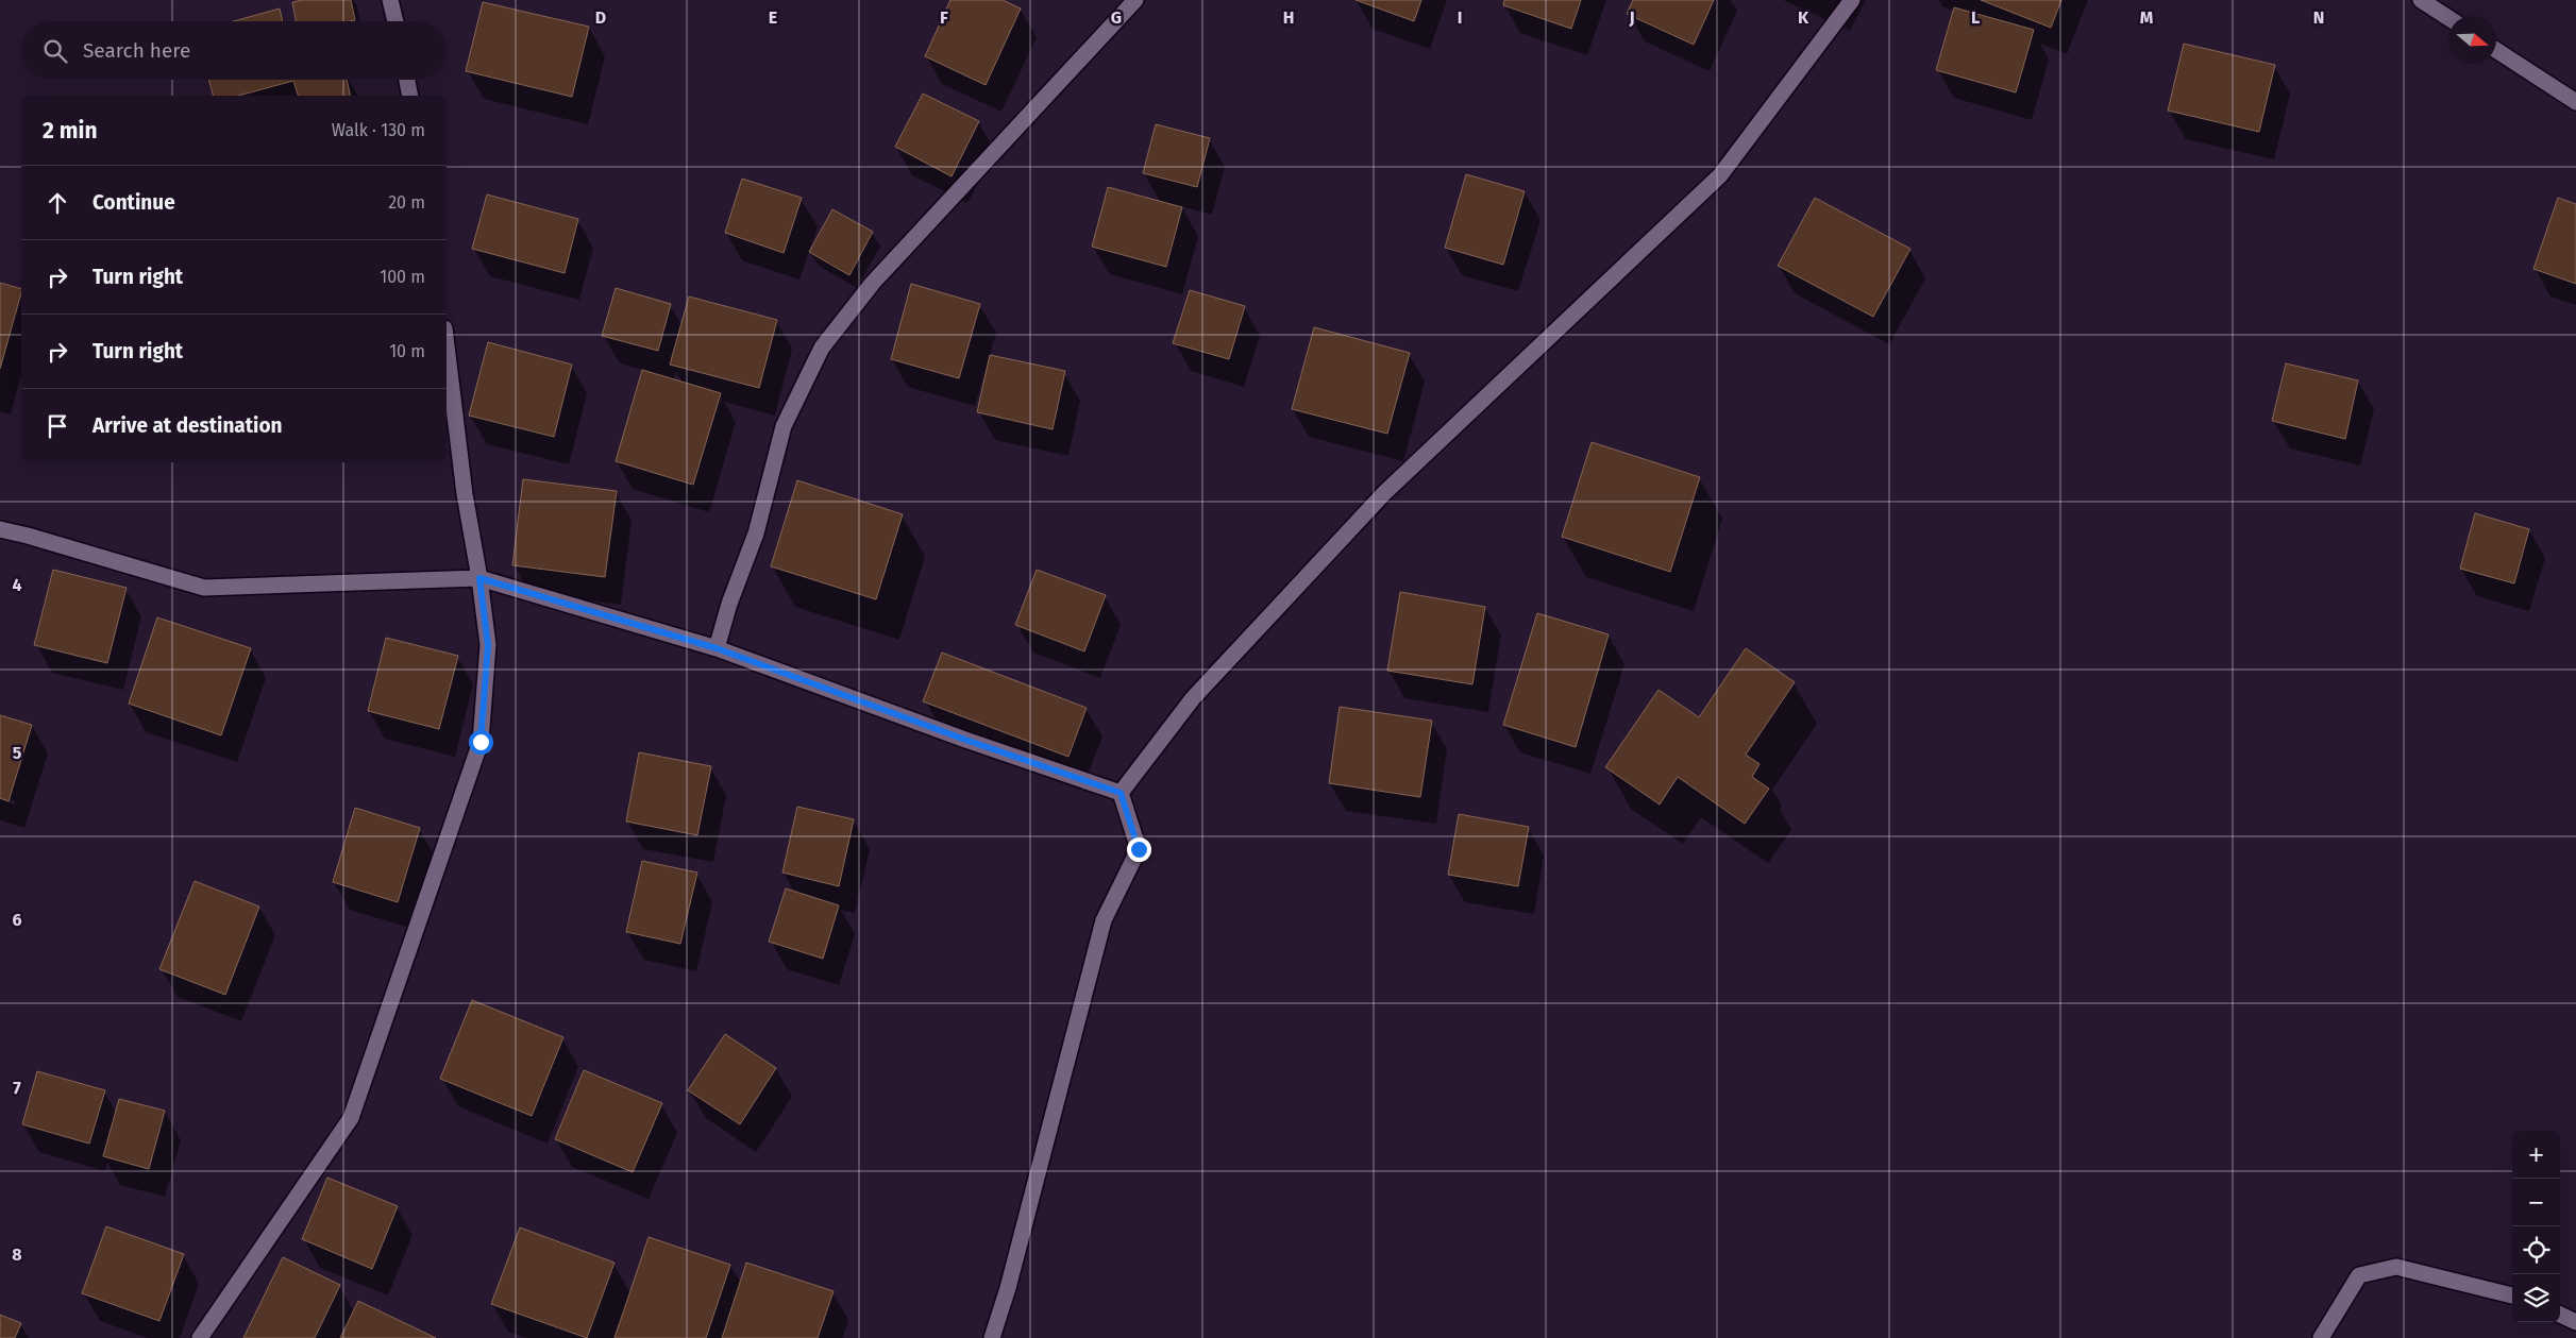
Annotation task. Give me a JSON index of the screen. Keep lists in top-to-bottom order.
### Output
{
  "north": "right",
  "page": {
    "search": "Search here",
    "heading": ["2 min", "Walk · 130 m"],
    "list": [
      ["Continue", "20 m"],
      ["Turn right", "100 m"],
      ["Turn right", "10 m"],
      "Arrive at destination"
    ],
    "map_buttons": ["+", "−"]
  },
  "grid": {
    "columns": [
      "D",
      "E",
      "F",
      "G",
      "H",
      "I",
      "J",
      "K",
      "L",
      "M",
      "N"
    ],
    "rows": [
      "4",
      "5",
      "6",
      "7",
      "8"
    ]
  }
}
